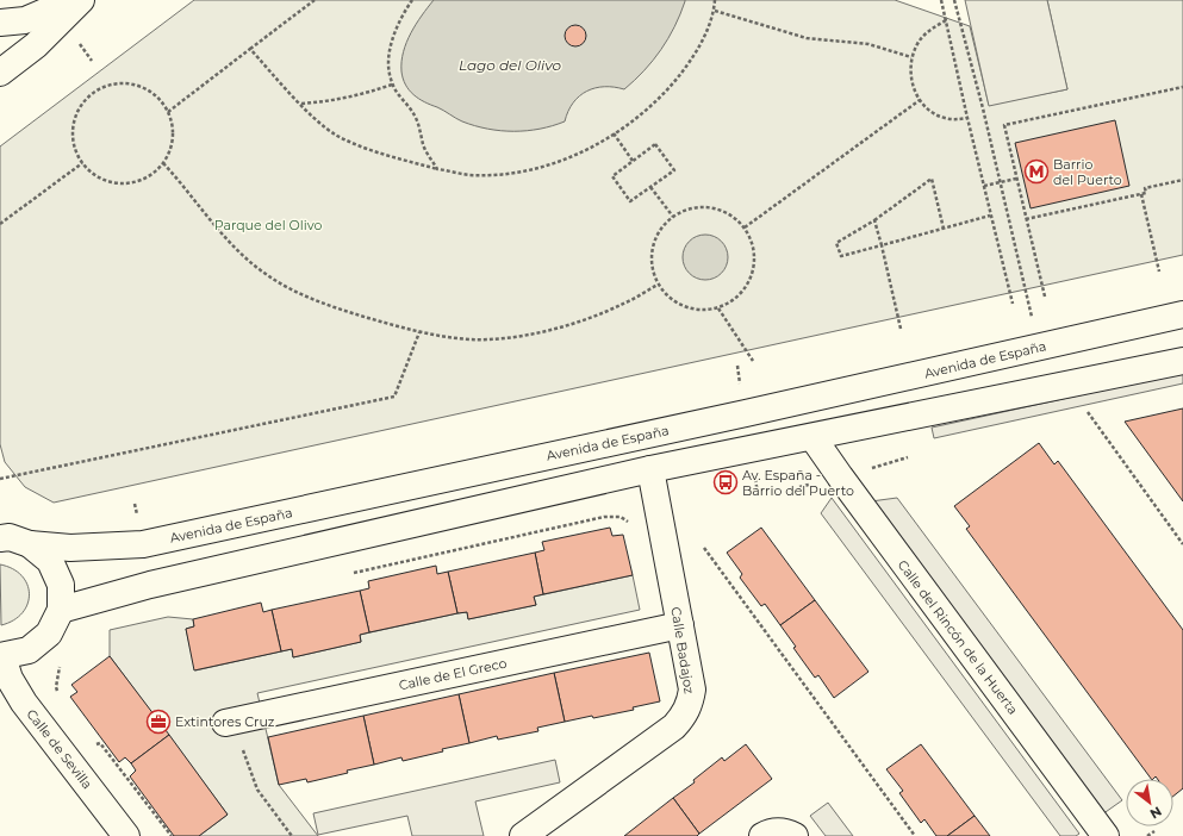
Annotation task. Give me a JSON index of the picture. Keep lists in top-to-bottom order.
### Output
{
  "streets": {
    "main road": [
      "Avenida de España",
      "Calle del Rincón de la Huerta",
      "Calle Badajoz",
      "Calle de El Greco",
      "Calle de Sevilla"
    ]
  },
  "crossings": [
    ["Calle Badajoz", "Calle de El Greco"]
  ],
  "water": ["Lago del Olivo"],
  "parks": ["Parque del Olivo"],
  "places": {
    "metro station": ["Barrio del Puerto"],
    "bus stop": ["Av. España - Barrio del Puerto"],
    "office": ["Extintores Cruz"]
  },
  "north": "bottom right"
}
